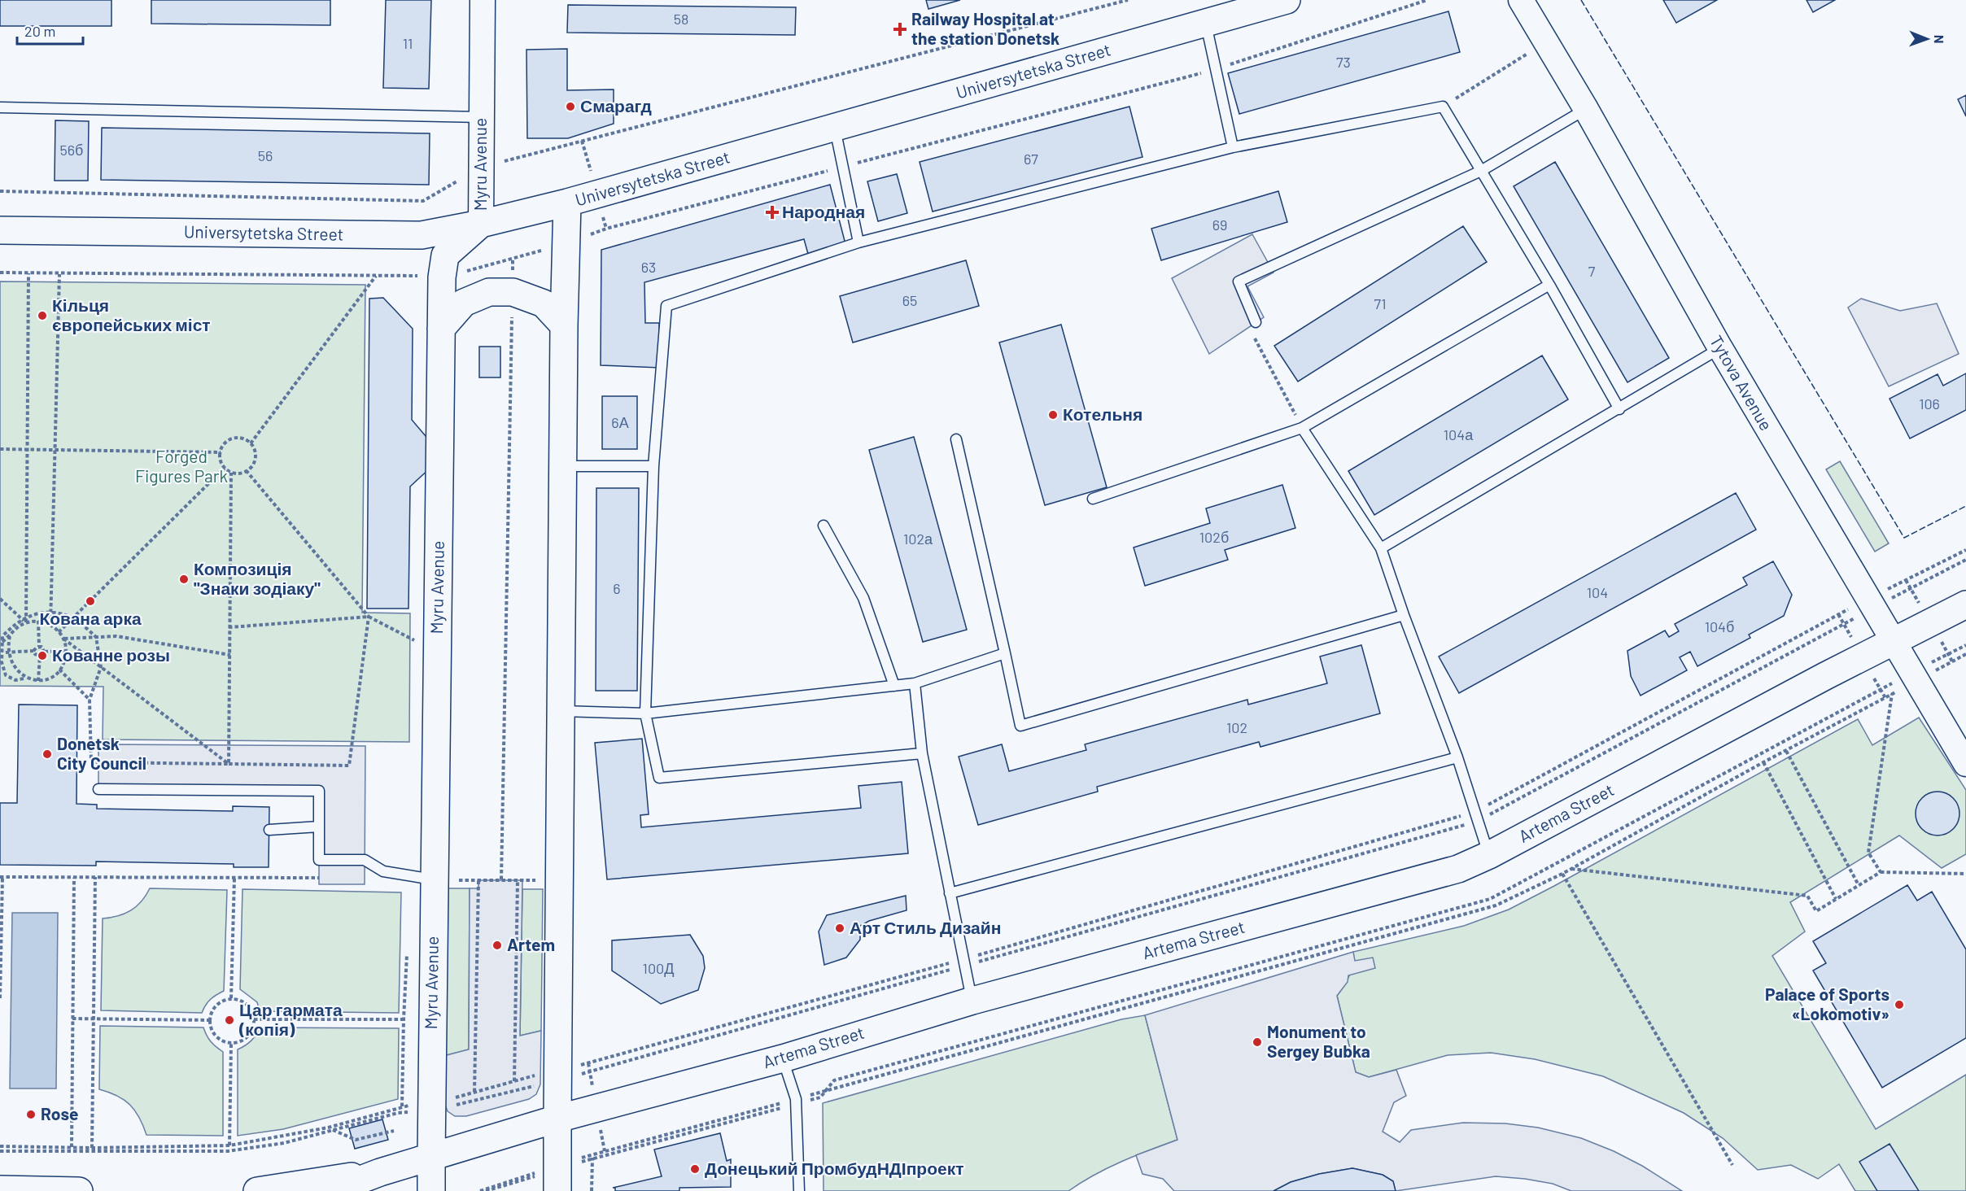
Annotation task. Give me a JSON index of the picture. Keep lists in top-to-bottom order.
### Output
{
  "streets": {
    "main road": ["Universytetska Street", "Myru Avenue", "Artema Street"],
    "street": ["Tytova Avenue"]
  },
  "crossings": [
    ["Universytetska Street", "Myru Avenue"],
    ["Myru Avenue", "Artema Street"],
    ["Tytova Avenue", "Artema Street"]
  ],
  "parks": ["Forged Figures Park"],
  "places": {
    "health": ["Railway Hospital at the station Donetsk", "Народная"],
    "other": [
      "Смарагд",
      "Кільця європейських міст",
      "Котельня",
      "Композиція \"Знаки зодіаку\"",
      "Кована арка",
      "Кованне розы",
      "Donetsk City Council",
      "Арт Стиль Дизайн",
      "Artem",
      "Palace of Sports «Lokomotiv»",
      "Цар гармата (копія)",
      "Monument to Sergey Bubka",
      "Rose",
      "Донецький ПромбудНДІпроект"
    ]
  },
  "house_numbers": [
    "58",
    "11",
    "73",
    "56б",
    "56",
    "67",
    "69",
    "63",
    "7",
    "65",
    "71",
    "106",
    "6А",
    "104а",
    "102б",
    "102а",
    "6",
    "104",
    "104б",
    "102",
    "100Д"
  ],
  "scale_bar": "20 m",
  "north": "right"
}
